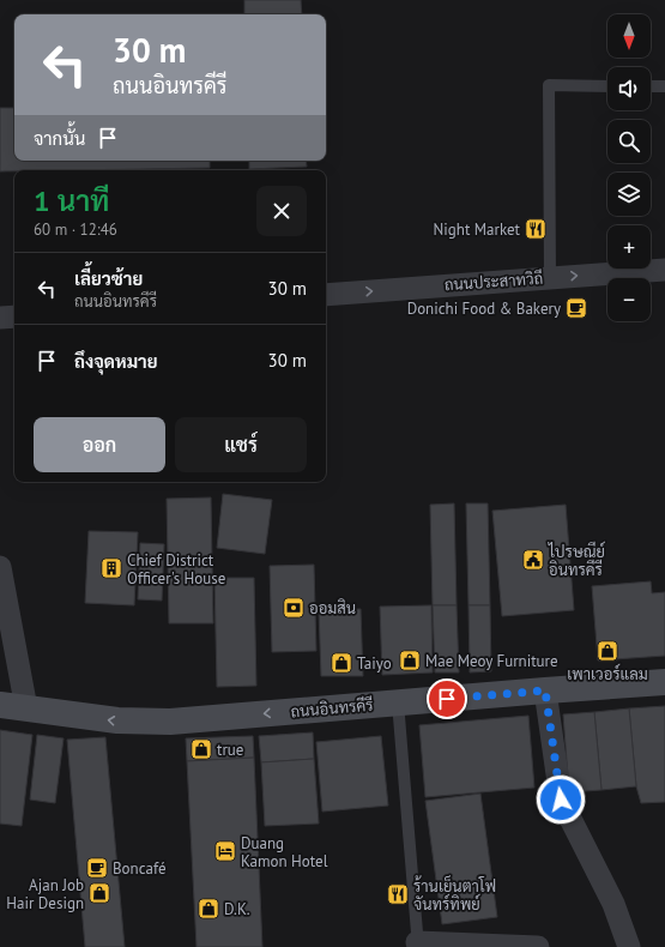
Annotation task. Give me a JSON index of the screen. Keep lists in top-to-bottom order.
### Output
{
  "streets": {
    "main road": ["ถนนอินทรคีรี"],
    "street": ["ถนนประสาทวิถี"]
  },
  "one_way": ["ถนนประสาทวิถี", "ถนนอินทรคีรี"],
  "places": {
    "restaurant": ["Night Market", "ร้านเย็นตาโฟ จันทร์ทิพย์"],
    "cafe": ["Donichi Food & Bakery", "Boncafé"],
    "public building": ["ไปรษณีย์ อินทรคีรี"],
    "building": ["Chief District Officer's House"],
    "bank": ["ออมสิน"],
    "shop": [
      "เพาเวอร์แลม",
      "Mae Meoy Furniture",
      "Taiyo",
      "true",
      "Ajan Job Hair Design",
      "D.K."
    ],
    "hotel": ["Duang Kamon Hotel"]
  },
  "north": "bottom",
  "page": {
    "map_buttons": ["+", "−"],
    "turn": ["30 m", "ถนนอินทรคีรี"],
    "then": "จากนั้น",
    "heading": ["1 นาที", "60 m · 12:46"],
    "list": [
      {
        "name": "เลี้ยวซ้าย",
        "note": "ถนนอินทรคีรี",
        "value": "30 m"
      },
      {
        "name": "ถึงจุดหมาย",
        "value": "30 m"
      }
    ],
    "buttons": ["ออก", "แชร์"]
  }
}
